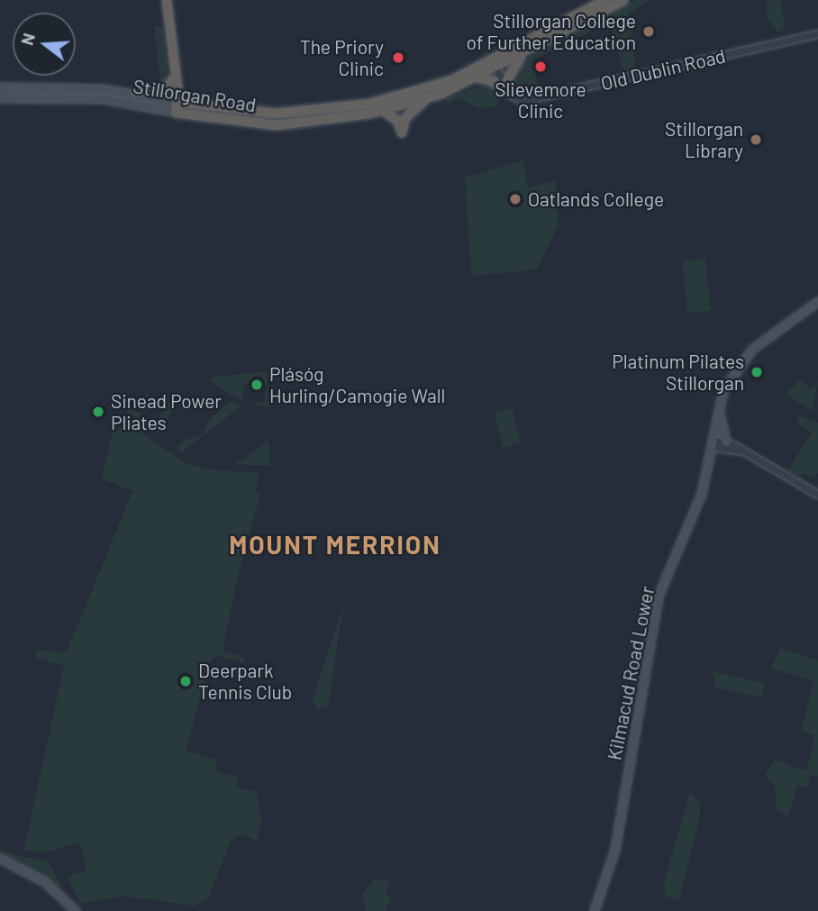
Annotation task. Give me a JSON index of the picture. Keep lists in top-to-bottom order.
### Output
{
  "streets": {
    "highway": ["Stillorgan Road"],
    "main road": ["Kilmacud Road Lower"],
    "street": ["Old Dublin Road"]
  },
  "districts": ["MOUNT MERRION"],
  "places": [
    "Stillorgan College of Further Education",
    "The Priory Clinic",
    "Slievemore Clinic",
    "Stillorgan Library",
    "Oatlands College",
    "Platinum Pilates Stillorgan",
    "Plásóg Hurling/Camogie Wall",
    "Sinead Power Pliates",
    "Deerpark Tennis Club"
  ],
  "north": "left"
}
